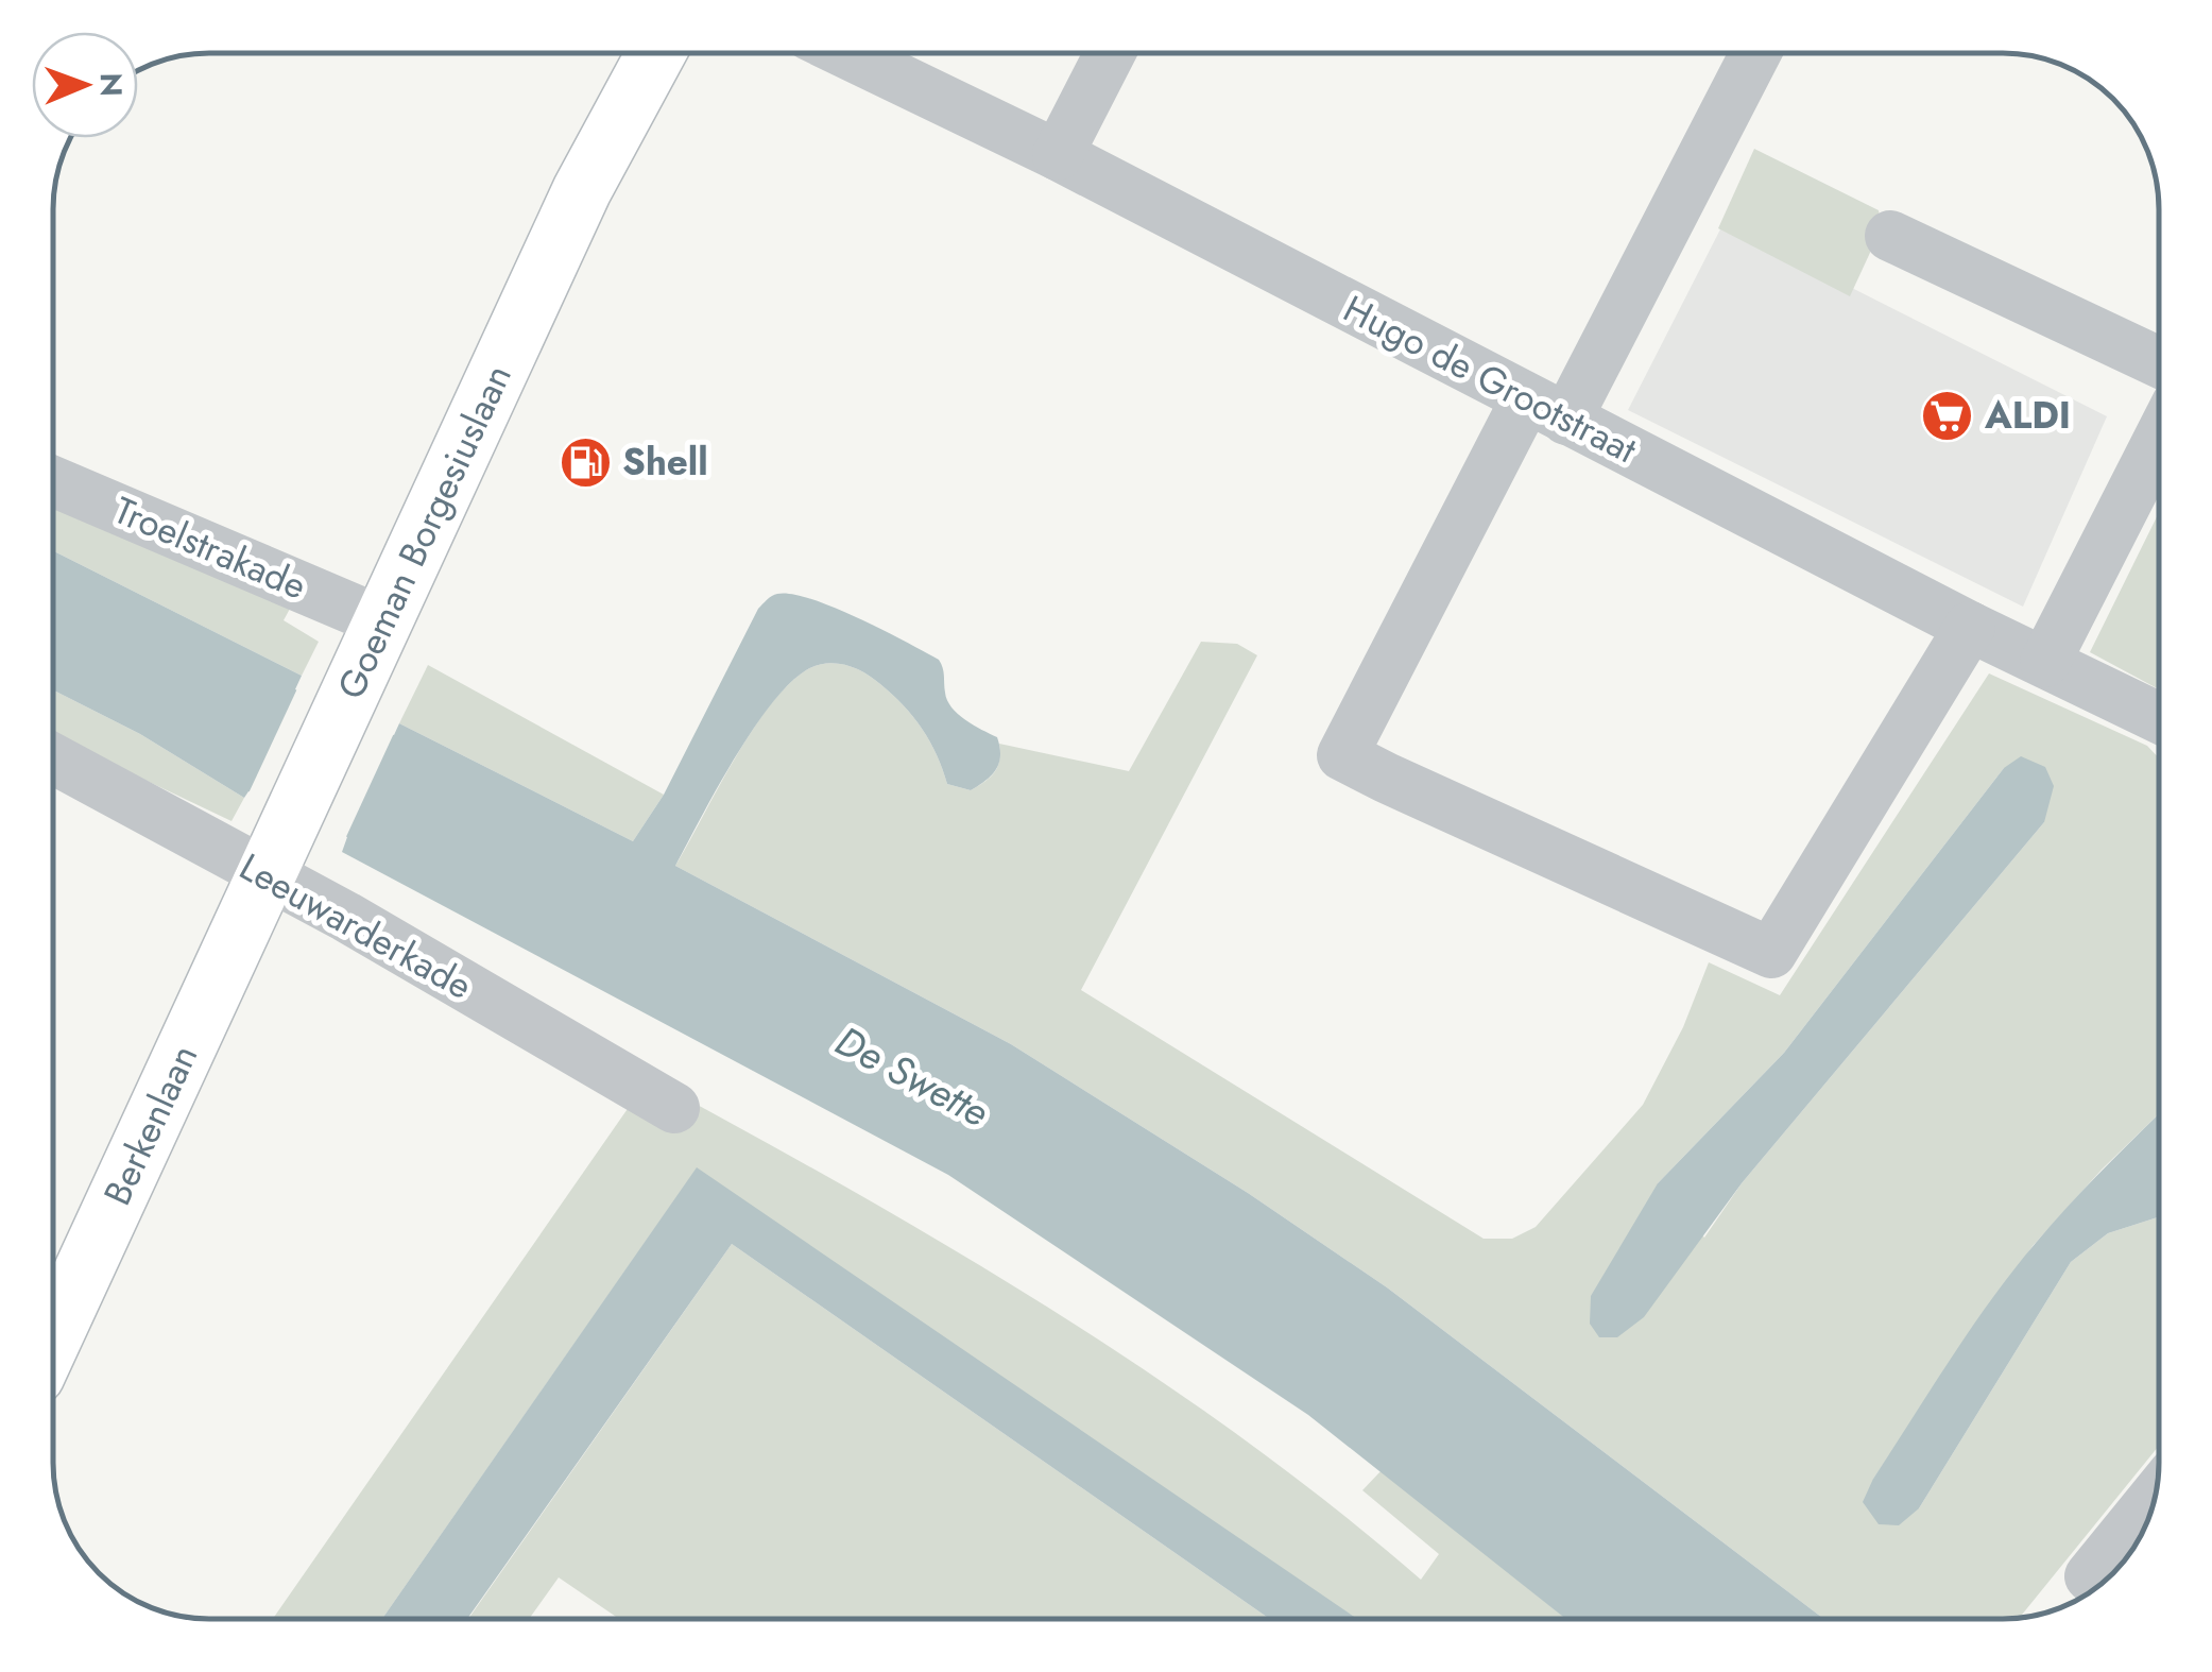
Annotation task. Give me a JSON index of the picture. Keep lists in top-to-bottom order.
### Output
{
  "streets": {
    "main road": ["Goeman Borgesiuslaan", "Berkenlaan"],
    "street": ["Hugo de Grootstraat", "Troelstrakade", "Leeuwarderkade"]
  },
  "crossings": [
    ["Goeman Borgesiuslaan", "Troelstrakade"],
    ["Goeman Borgesiuslaan", "Leeuwarderkade"],
    ["Goeman Borgesiuslaan", "Berkenlaan"],
    ["Leeuwarderkade", "Berkenlaan"]
  ],
  "water": ["De Swette"],
  "places": {
    "supermarket": ["ALDI"],
    "fuel station": ["Shell"]
  },
  "north": "right"
}
